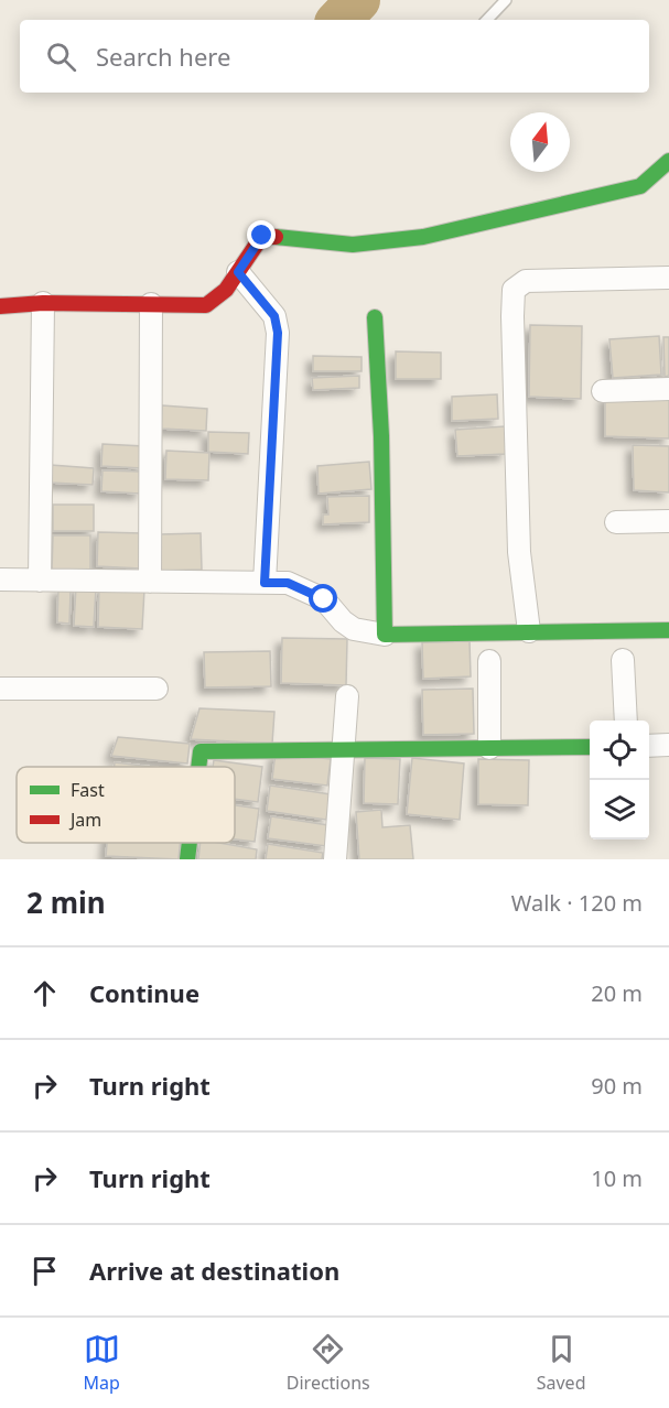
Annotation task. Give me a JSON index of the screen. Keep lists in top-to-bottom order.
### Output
{
  "legend": ["Fast", "Jam"],
  "north": "top",
  "page": {
    "search": "Search here",
    "heading": ["2 min", "Walk · 120 m"],
    "list": [
      ["Continue", "20 m"],
      ["Turn right", "90 m"],
      ["Turn right", "10 m"],
      "Arrive at destination"
    ],
    "nav": ["Map", "Directions", "Saved"]
  }
}
